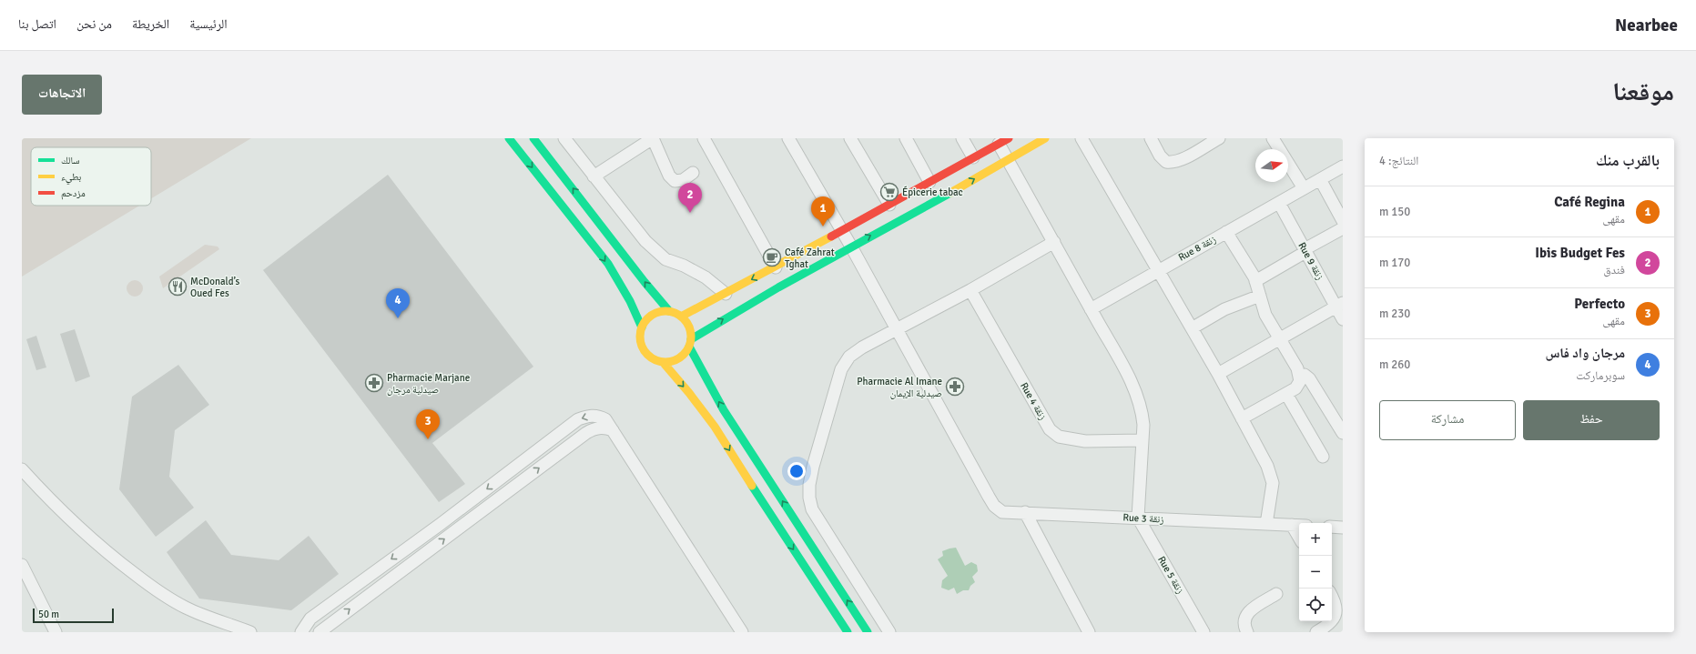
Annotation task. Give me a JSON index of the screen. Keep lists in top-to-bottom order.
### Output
{
  "streets": {
    "street": [
      "Rue 8 زنقة",
      "Rue 9 زنقة",
      "Rue 4 زنقة",
      "Rue 3 زنقة",
      "Rue 5 زنقة"
    ]
  },
  "crossings": [
    ["Rue 8 زنقة", "Rue 9 زنقة"],
    ["Rue 3 زنقة", "Rue 5 زنقة"]
  ],
  "places": {
    "supermarket": ["Épicerie tabac"],
    "cafe": ["Café Zahrat Tghat"],
    "restaurant": ["McDonald’s Oued Fes"],
    "pharmacy": ["Pharmacie Marjane صيدلية مرجان", "Pharmacie Al Imane صيدلية الإيمان"]
  },
  "legend": ["سالك", "بطيء", "مزدحم"],
  "scale_bar": "50 m",
  "north": "right",
  "page": {
    "header": "Nearbee",
    "nav": [
      "الرئيسية",
      "الخريطة",
      "من نحن",
      "اتصل بنا"
    ],
    "title": "موقعنا",
    "buttons": [
      "الاتجاهات",
      ["حفظ", "مشاركة"]
    ],
    "heading": ["بالقرب منك", "النتائج: 4"],
    "pins": [
      "2",
      "1",
      "4",
      "3"
    ],
    "list": [
      {
        "mark": "1",
        "name": "Café Regina",
        "note": "مقهى",
        "value": "150 m"
      },
      {
        "mark": "2",
        "name": "Ibis Budget Fes",
        "note": "فندق",
        "value": "170 m"
      },
      {
        "mark": "3",
        "name": "Perfecto",
        "note": "مقهى",
        "value": "230 m"
      },
      {
        "mark": "4",
        "name": "مرجان واد فاس",
        "note": "سوبرماركت",
        "value": "260 m"
      }
    ],
    "map_buttons": ["+", "−"],
    "scale": "50 m"
  }
}
